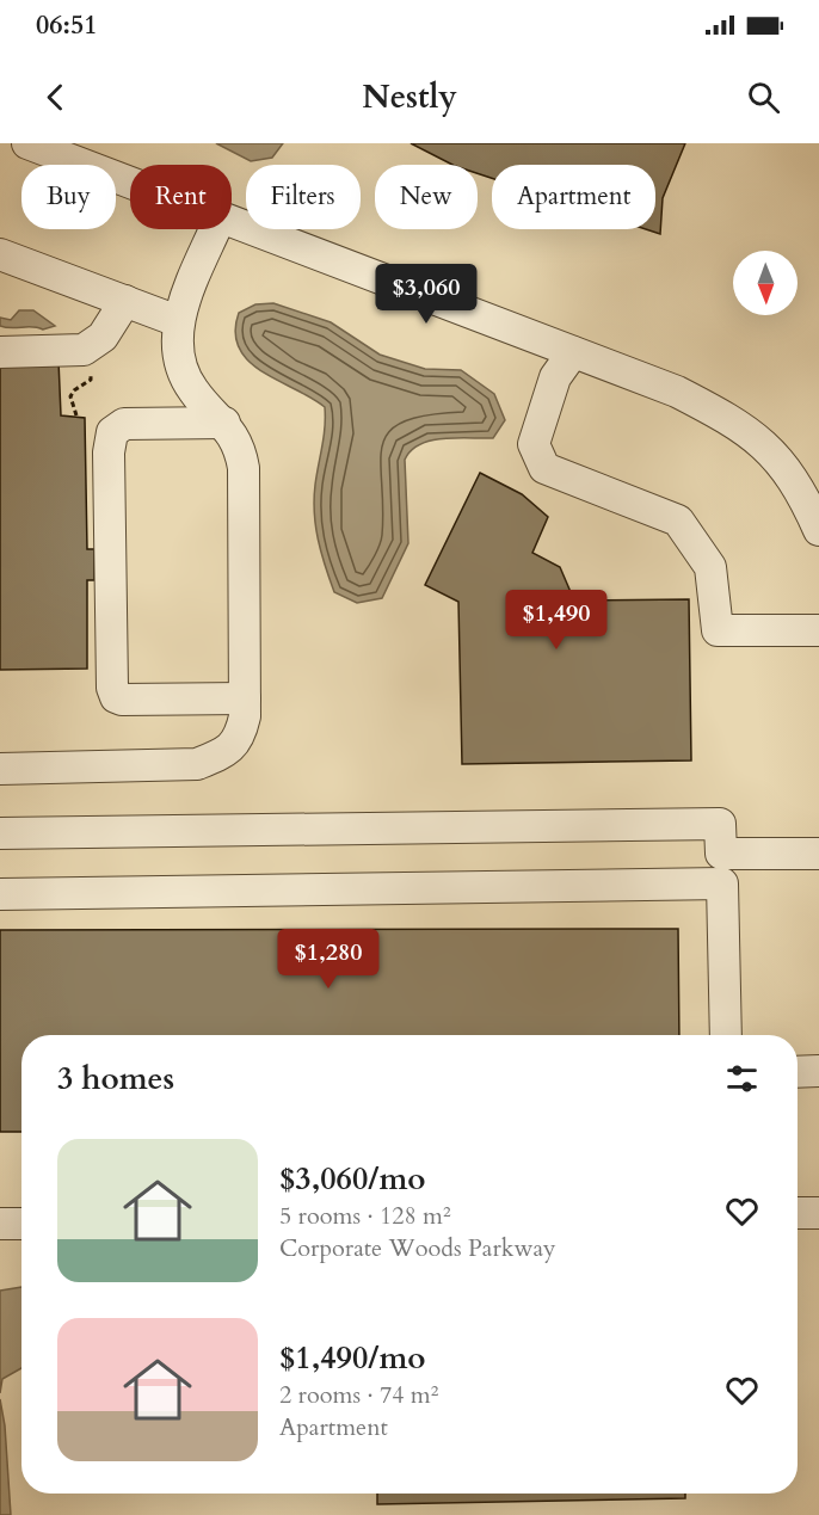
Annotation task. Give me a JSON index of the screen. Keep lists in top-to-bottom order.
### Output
{
  "north": "bottom",
  "page": {
    "status": "06:51",
    "header": "Nestly",
    "chip": [
      "Buy",
      "Rent",
      "Filters",
      "New",
      "Apartment"
    ],
    "price": ["$3,060", "$1,490", "$1,280"],
    "heading": "3 homes",
    "list": [
      {
        "name": "$3,060/mo",
        "note": "5 rooms · 128 m² · Corporate Woods Parkway"
      },
      {
        "name": "$1,490/mo",
        "note": "2 rooms · 74 m² · Apartment"
      }
    ]
  }
}
